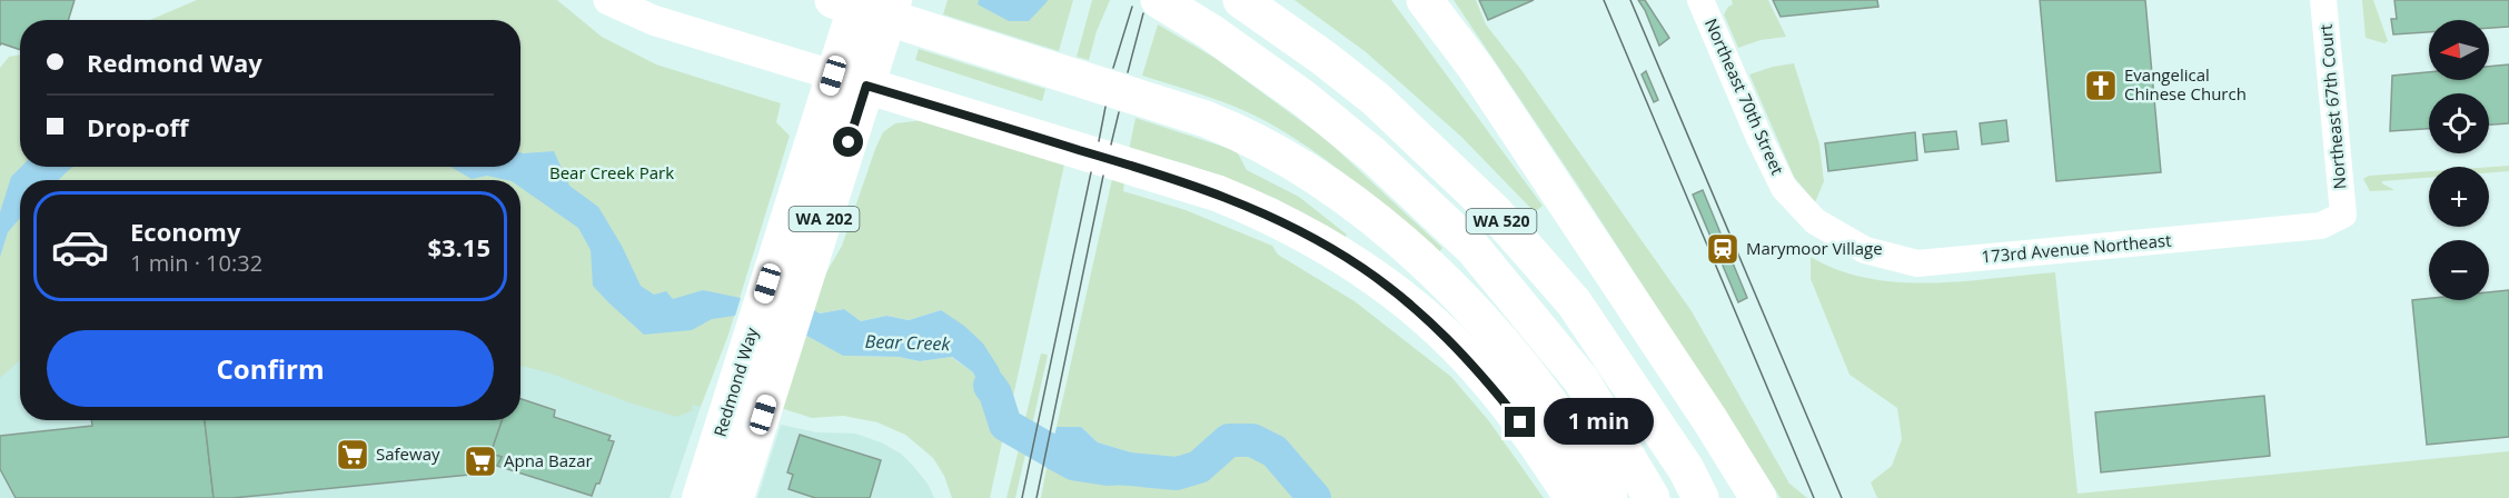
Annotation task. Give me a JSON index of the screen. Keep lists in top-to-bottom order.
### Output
{
  "streets": {
    "highway": ["WA 520"],
    "main road": ["WA 202", "Redmond Way"],
    "street": ["Northeast 70th Street", "Northeast 67th Court", "173rd Avenue Northeast"]
  },
  "crossings": [
    ["Northeast 70th Street", "173rd Avenue Northeast"],
    ["Northeast 67th Court", "173rd Avenue Northeast"]
  ],
  "water": ["Bear Creek"],
  "parks": ["Bear Creek Park"],
  "places": {
    "church": ["Evangelical Chinese Church"],
    "station": ["Marymoor Village"],
    "supermarket": ["Safeway", "Apna Bazar"]
  },
  "north": "left",
  "page": {
    "map_buttons": ["+", "−"],
    "banner": ["Redmond Way", "Drop-off"],
    "list": [
      {
        "name": "Economy",
        "note": "1 min · 10:32",
        "value": "$3.15"
      }
    ],
    "buttons": "Confirm",
    "bubble": "1 min"
  }
}
